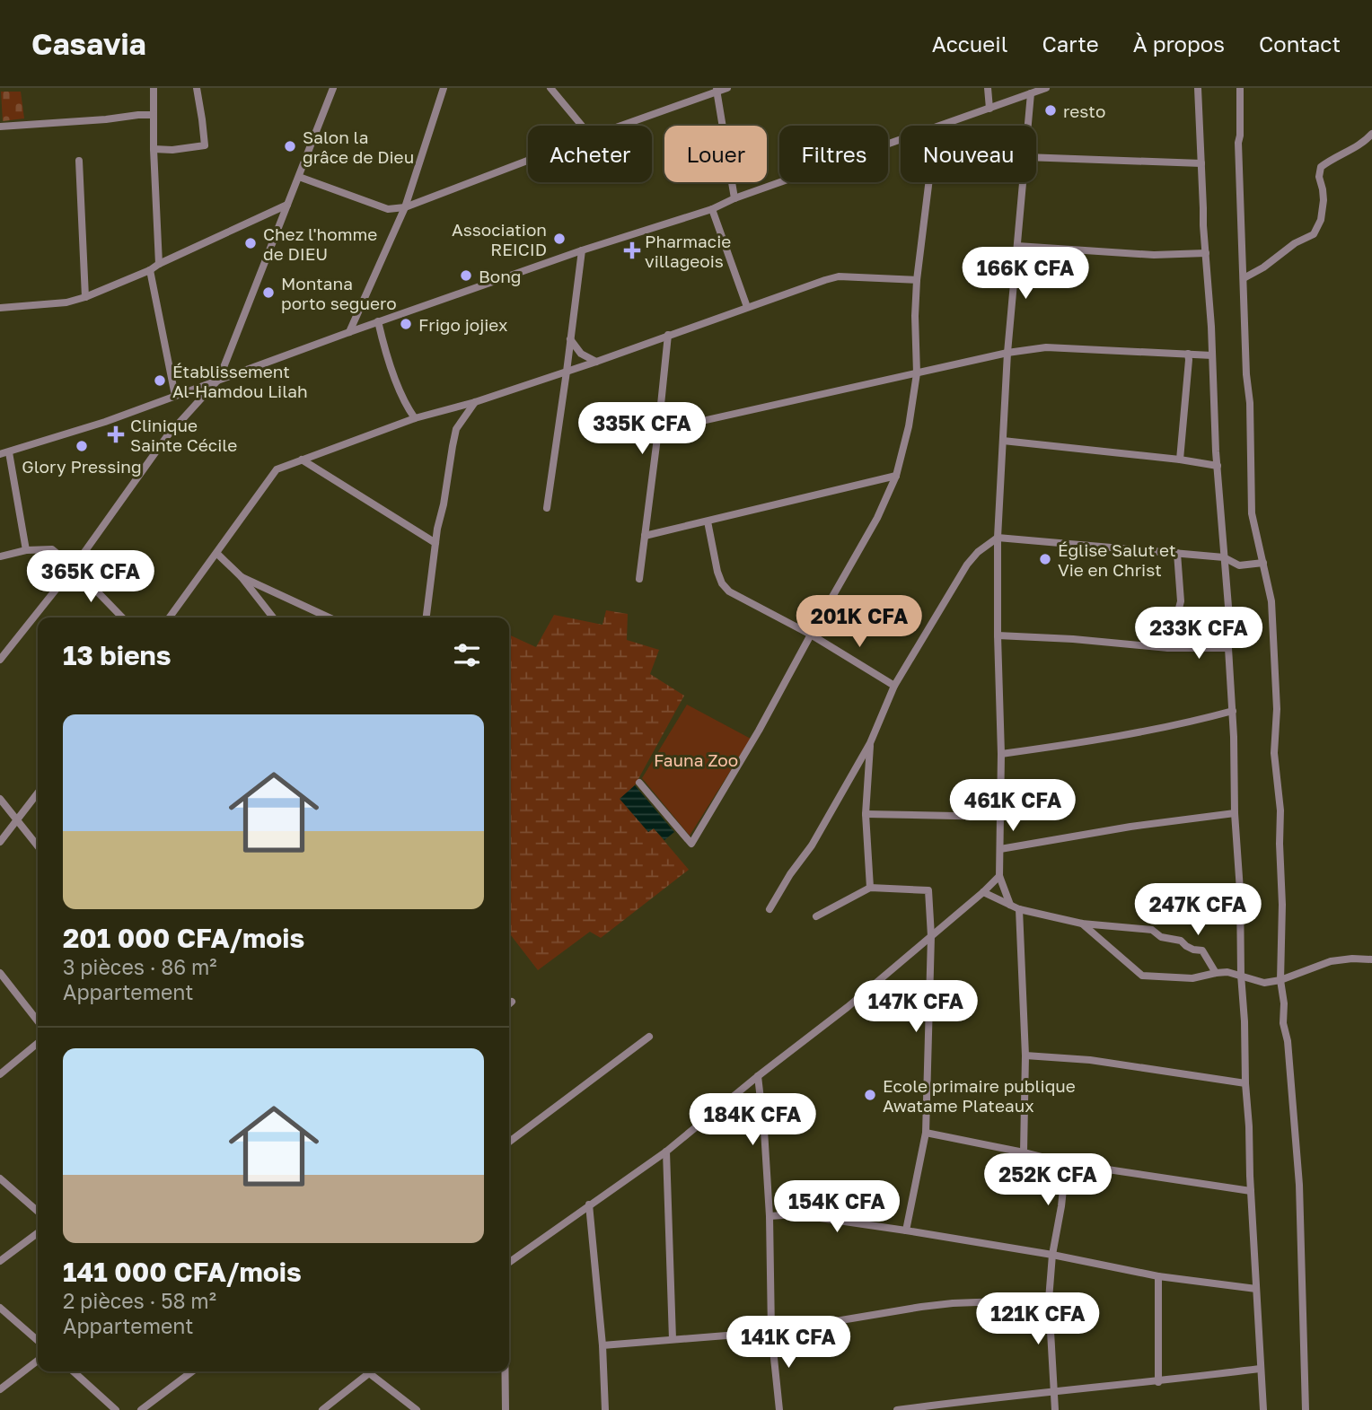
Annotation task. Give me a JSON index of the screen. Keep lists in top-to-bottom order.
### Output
{
  "parks": ["Fauna Zoo"],
  "places": {
    "other": [
      "resto",
      "Salon la grâce de Dieu",
      "Association REICID",
      "Chez l'homme de DIEU",
      "Bong",
      "Montana porto seguero",
      "Frigo jojiex",
      "Établissement Al-Hamdou Lilah",
      "Glory Pressing",
      "Église Salut et Vie en Christ",
      "Ecole primaire publique Awatame Plateaux"
    ],
    "health": ["Pharmacie villageois", "Clinique Sainte Cécile"]
  },
  "page": {
    "header": "Casavia",
    "nav": [
      "Accueil",
      "Carte",
      "À propos",
      "Contact"
    ],
    "chip": [
      "Acheter",
      "Louer",
      "Filtres",
      "Nouveau"
    ],
    "price": [
      "166K CFA",
      "335K CFA",
      "365K CFA",
      "201K CFA",
      "233K CFA",
      "461K CFA",
      "247K CFA",
      "147K CFA",
      "184K CFA",
      "252K CFA",
      "154K CFA",
      "121K CFA",
      "141K CFA"
    ],
    "heading": "13 biens",
    "list": [
      {
        "name": "201 000 CFA/mois",
        "note": "3 pièces · 86 m² · Appartement"
      },
      {
        "name": "141 000 CFA/mois",
        "note": "2 pièces · 58 m² · Appartement"
      }
    ]
  }
}
